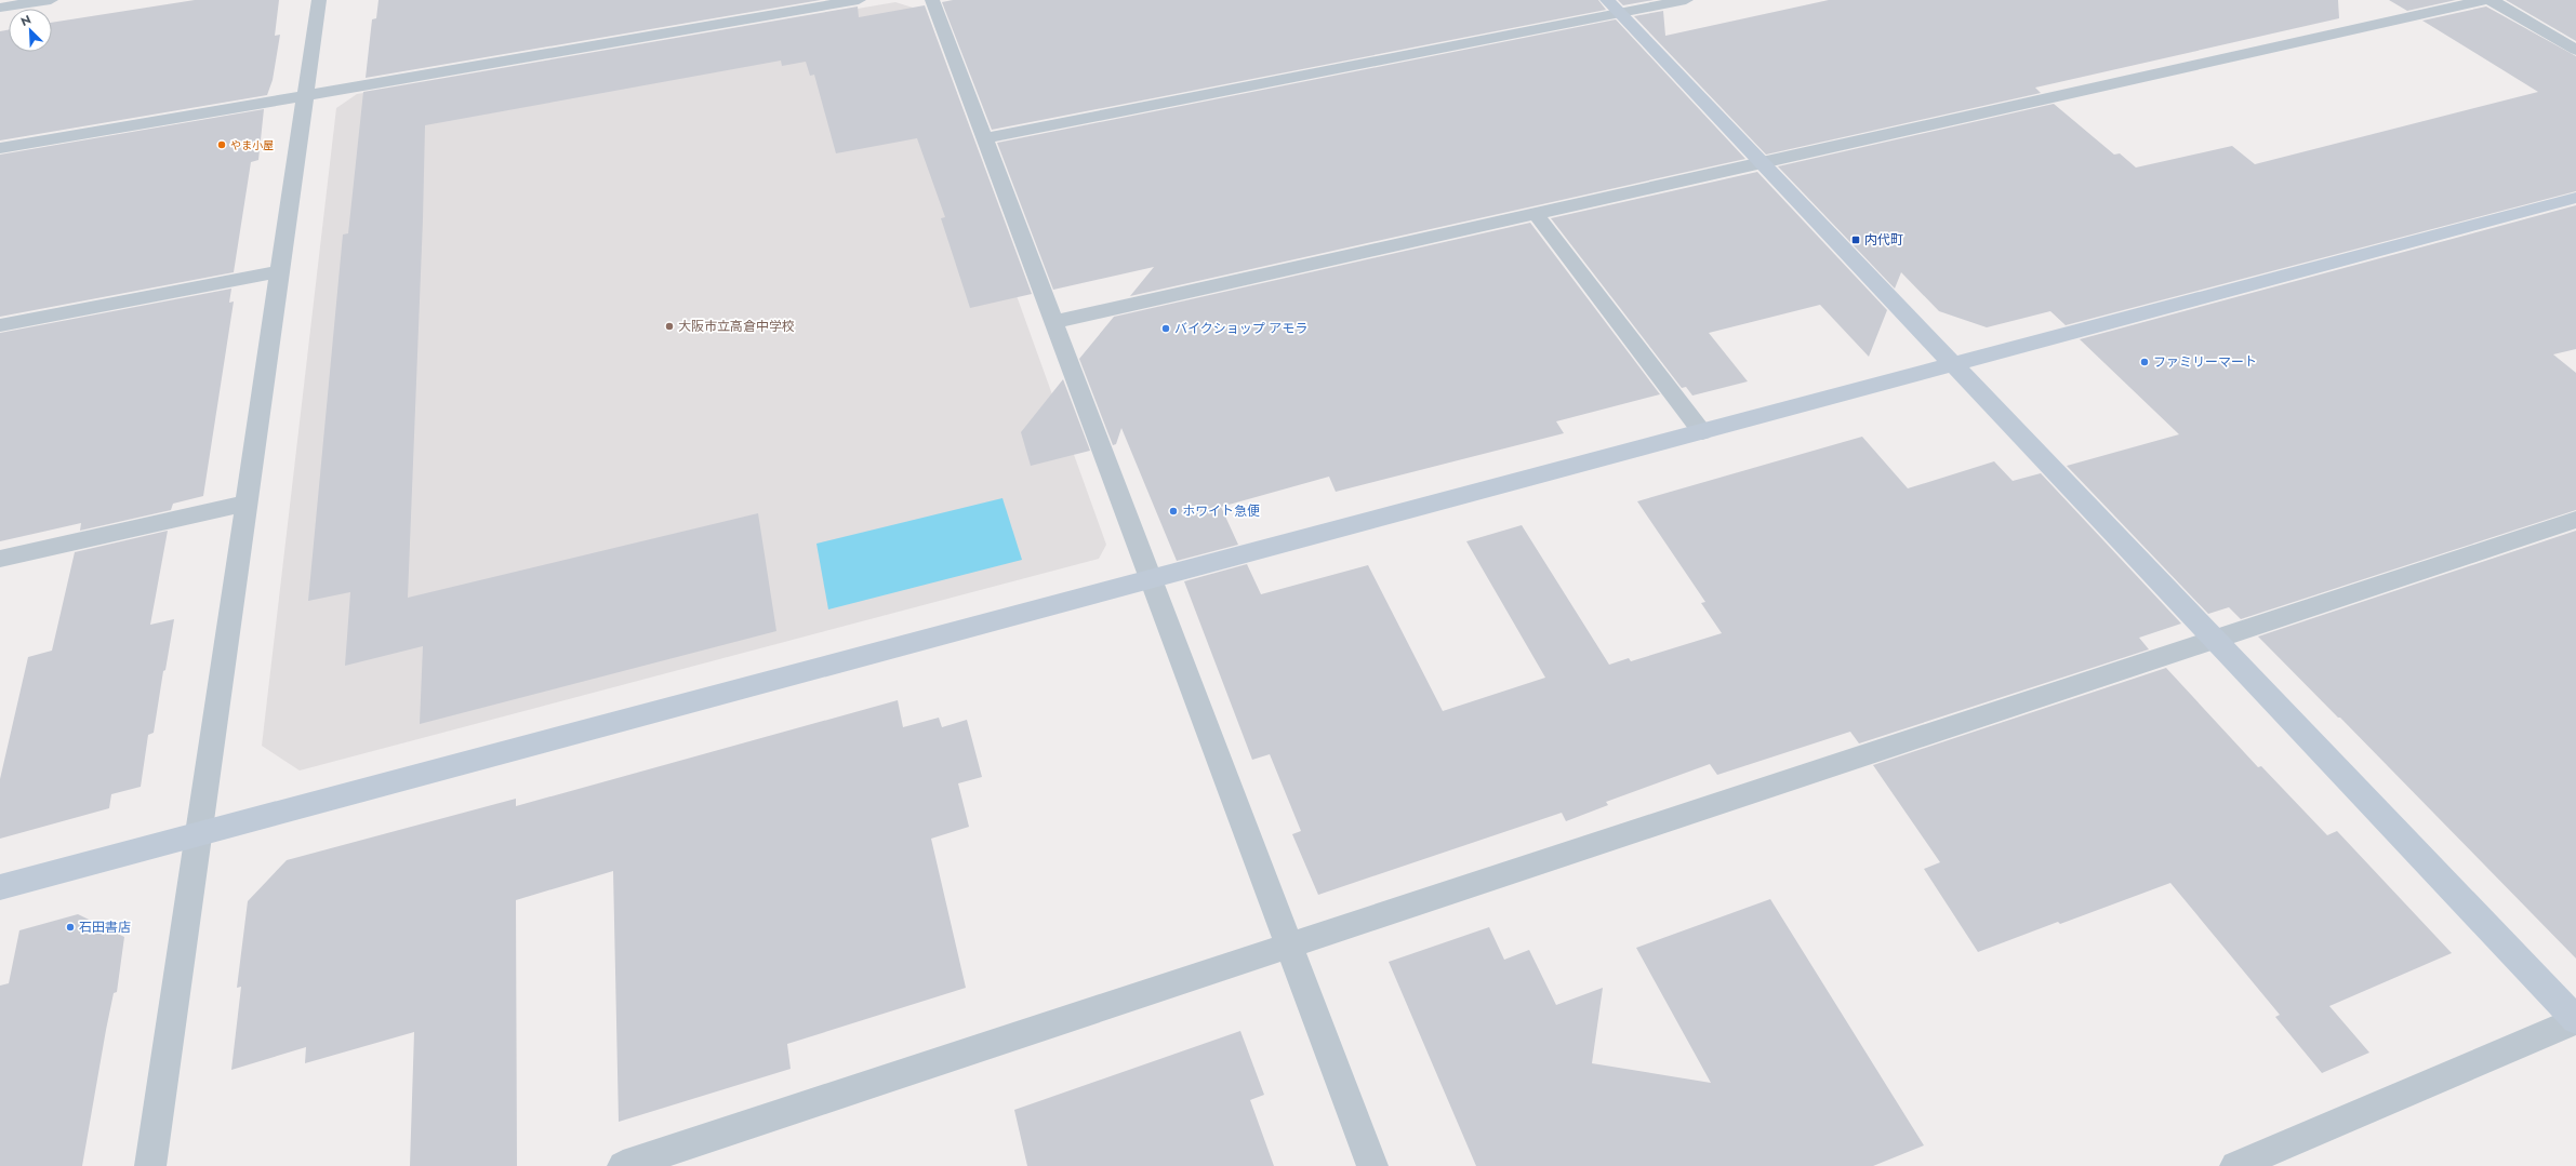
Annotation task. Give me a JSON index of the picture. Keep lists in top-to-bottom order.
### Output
{
  "places": {
    "other": [
      "やま小屋",
      "大阪市立高倉中学校",
      "バイクショップ アモラ",
      "ファミリーマート",
      "ホワイト急便",
      "石田書店"
    ],
    "transit": ["内代町"]
  },
  "north": "top left"
}
